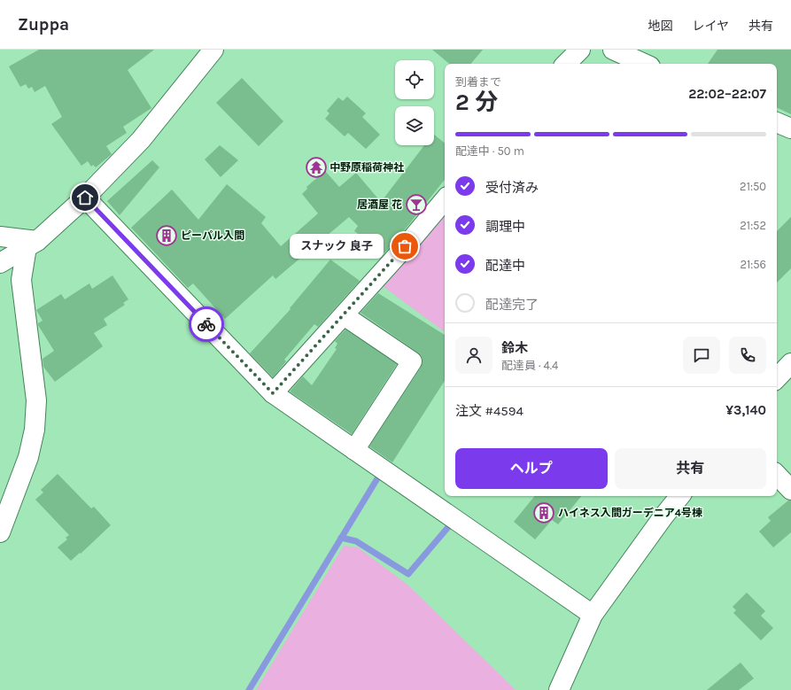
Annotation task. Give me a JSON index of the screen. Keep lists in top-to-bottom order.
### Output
{
  "places": {
    "temple": ["中野原稲荷神社"],
    "bar": ["居酒屋 花"],
    "building": ["ピーパル入間", "ハイネス入間ガーデニア4号棟"],
    "other": ["スナック 良子"]
  },
  "page": {
    "header": "Zuppa",
    "nav": ["地図", "レイヤ", "共有"],
    "heading": ["2 分", "到着まで", "22:02–22:07"],
    "panel": [
      "鈴木",
      "配達員 · 4.4",
      "注文 #4594",
      "¥3,140"
    ],
    "bar": "配達中 · 50 m",
    "list": [
      ["受付済み", "21:50"],
      ["調理中", "21:52"],
      ["配達中", "21:56"],
      "配達完了"
    ],
    "bubble": "スナック 良子",
    "buttons": ["ヘルプ", "共有"]
  }
}
